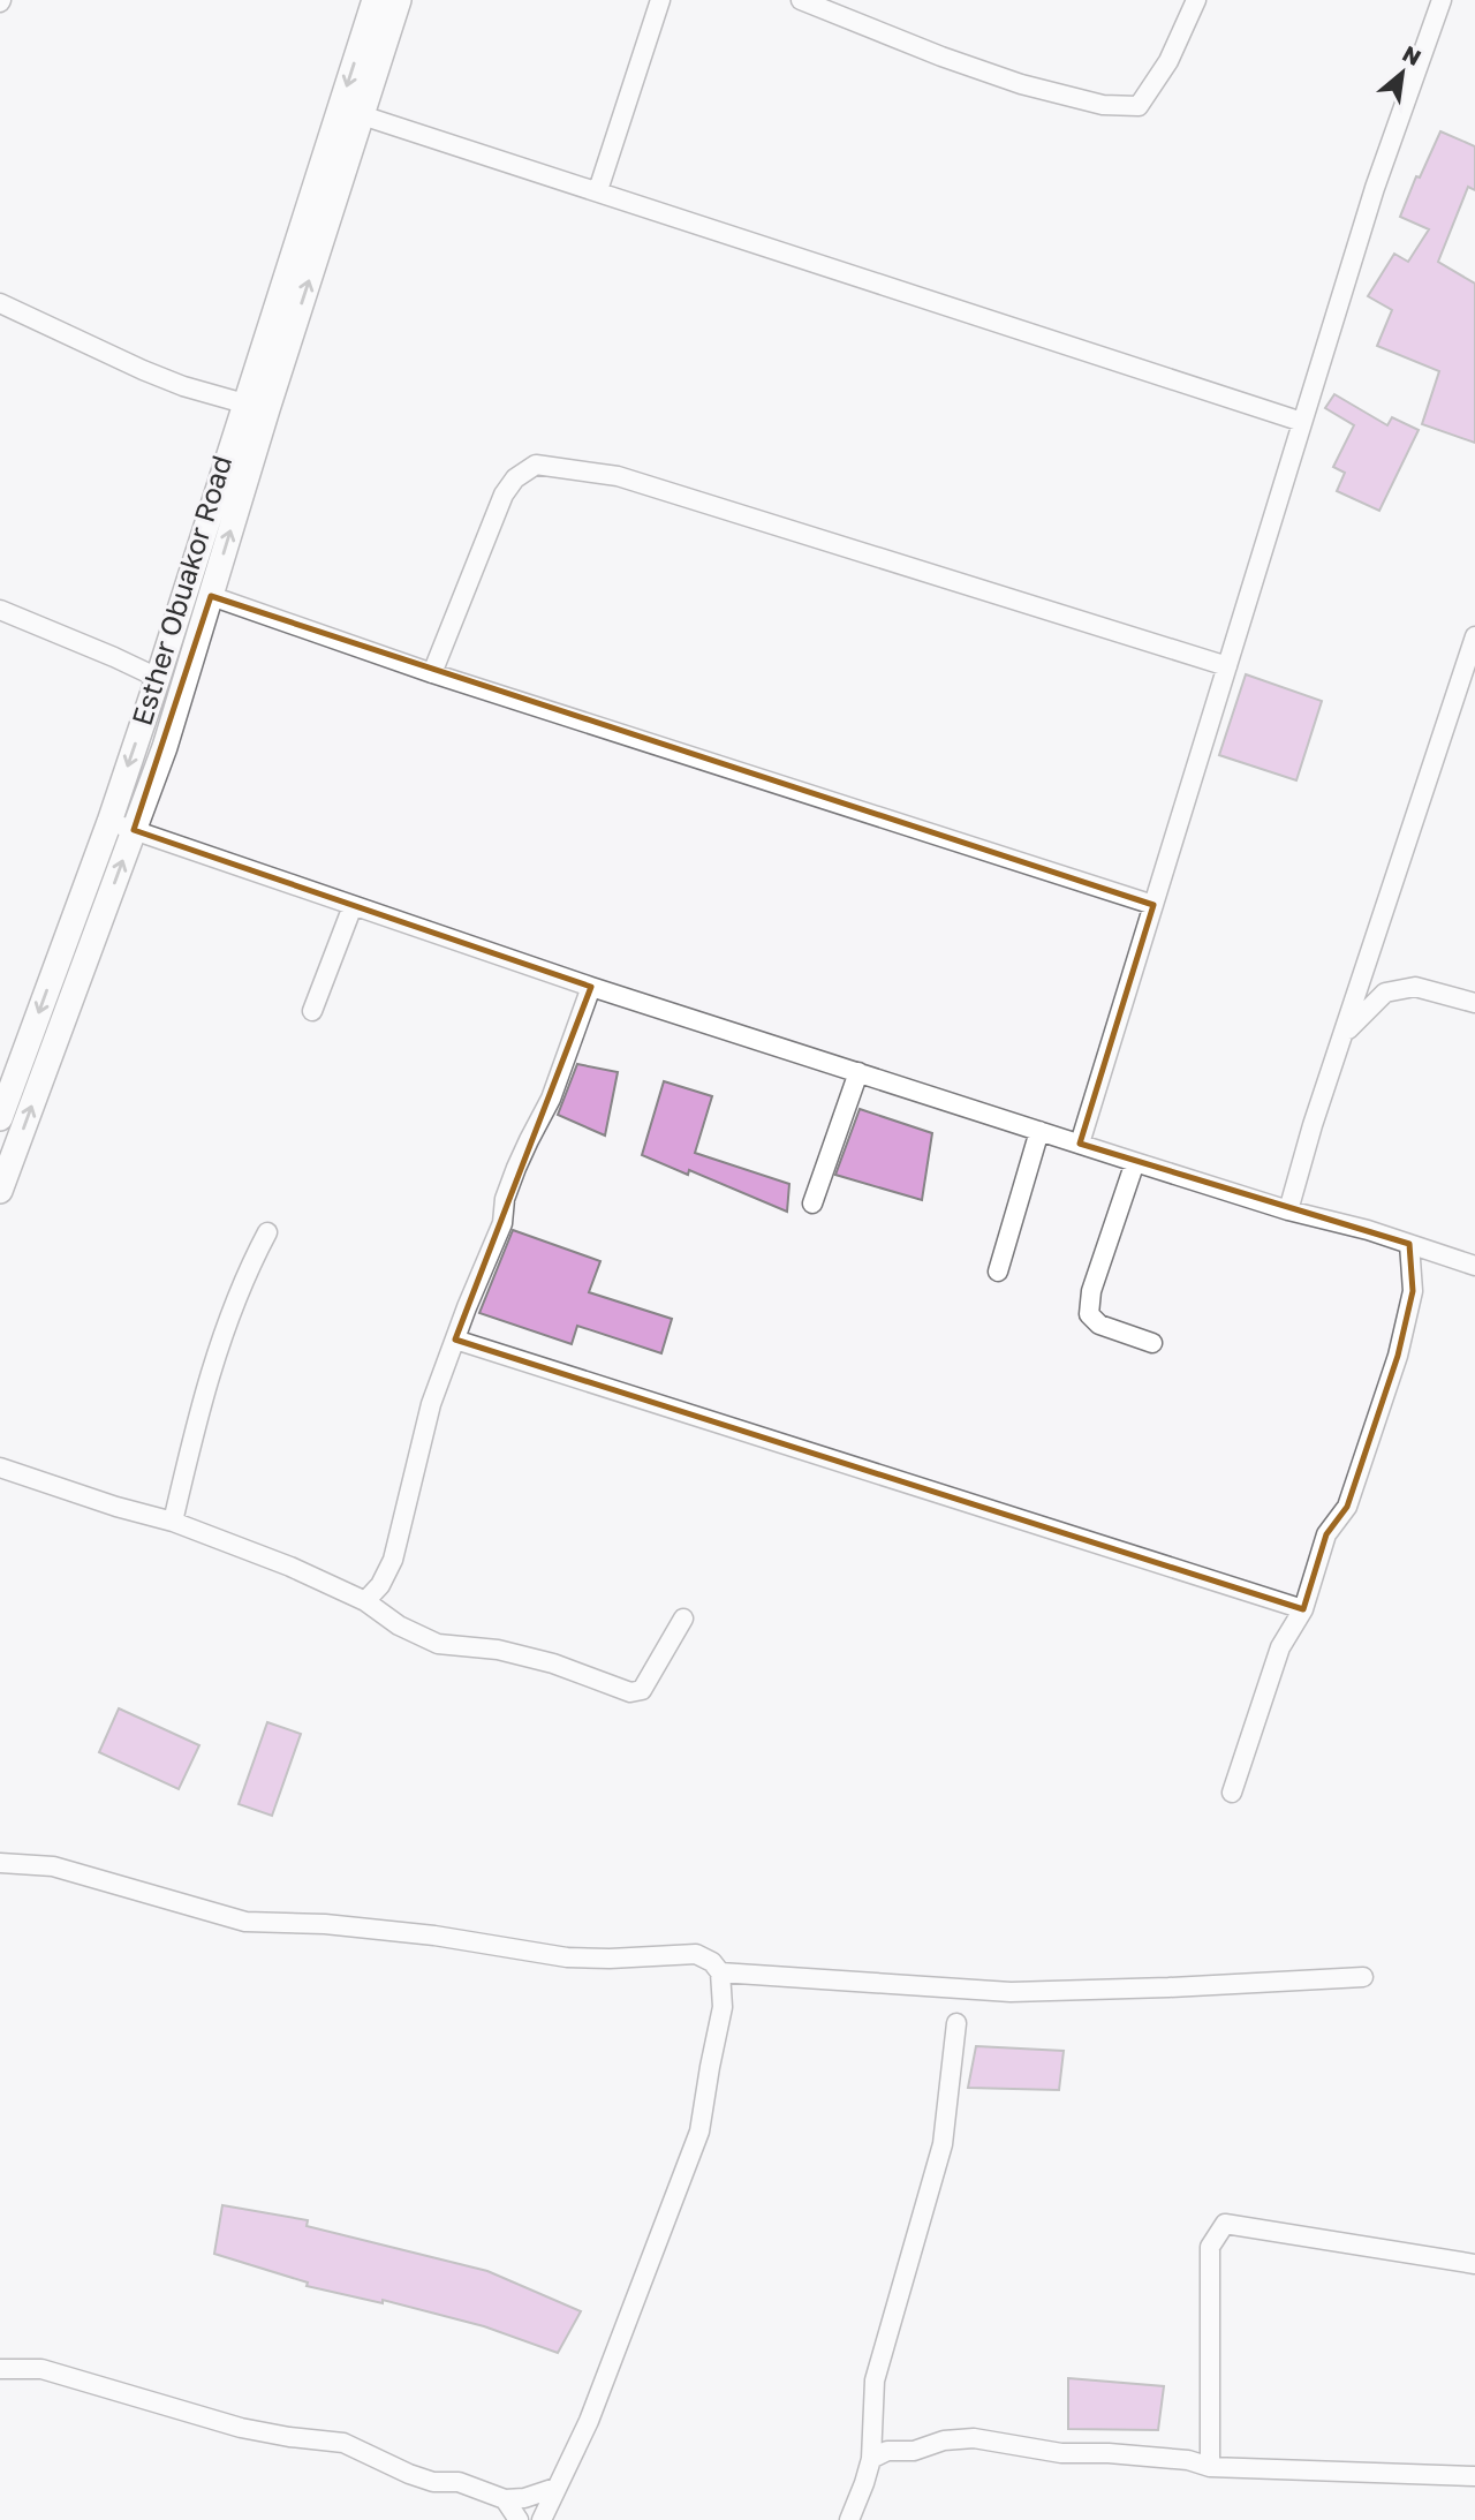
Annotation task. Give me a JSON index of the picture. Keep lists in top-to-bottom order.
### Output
{
  "streets": {
    "street": ["Esther Obuakor Road"]
  },
  "north": "top right"
}
